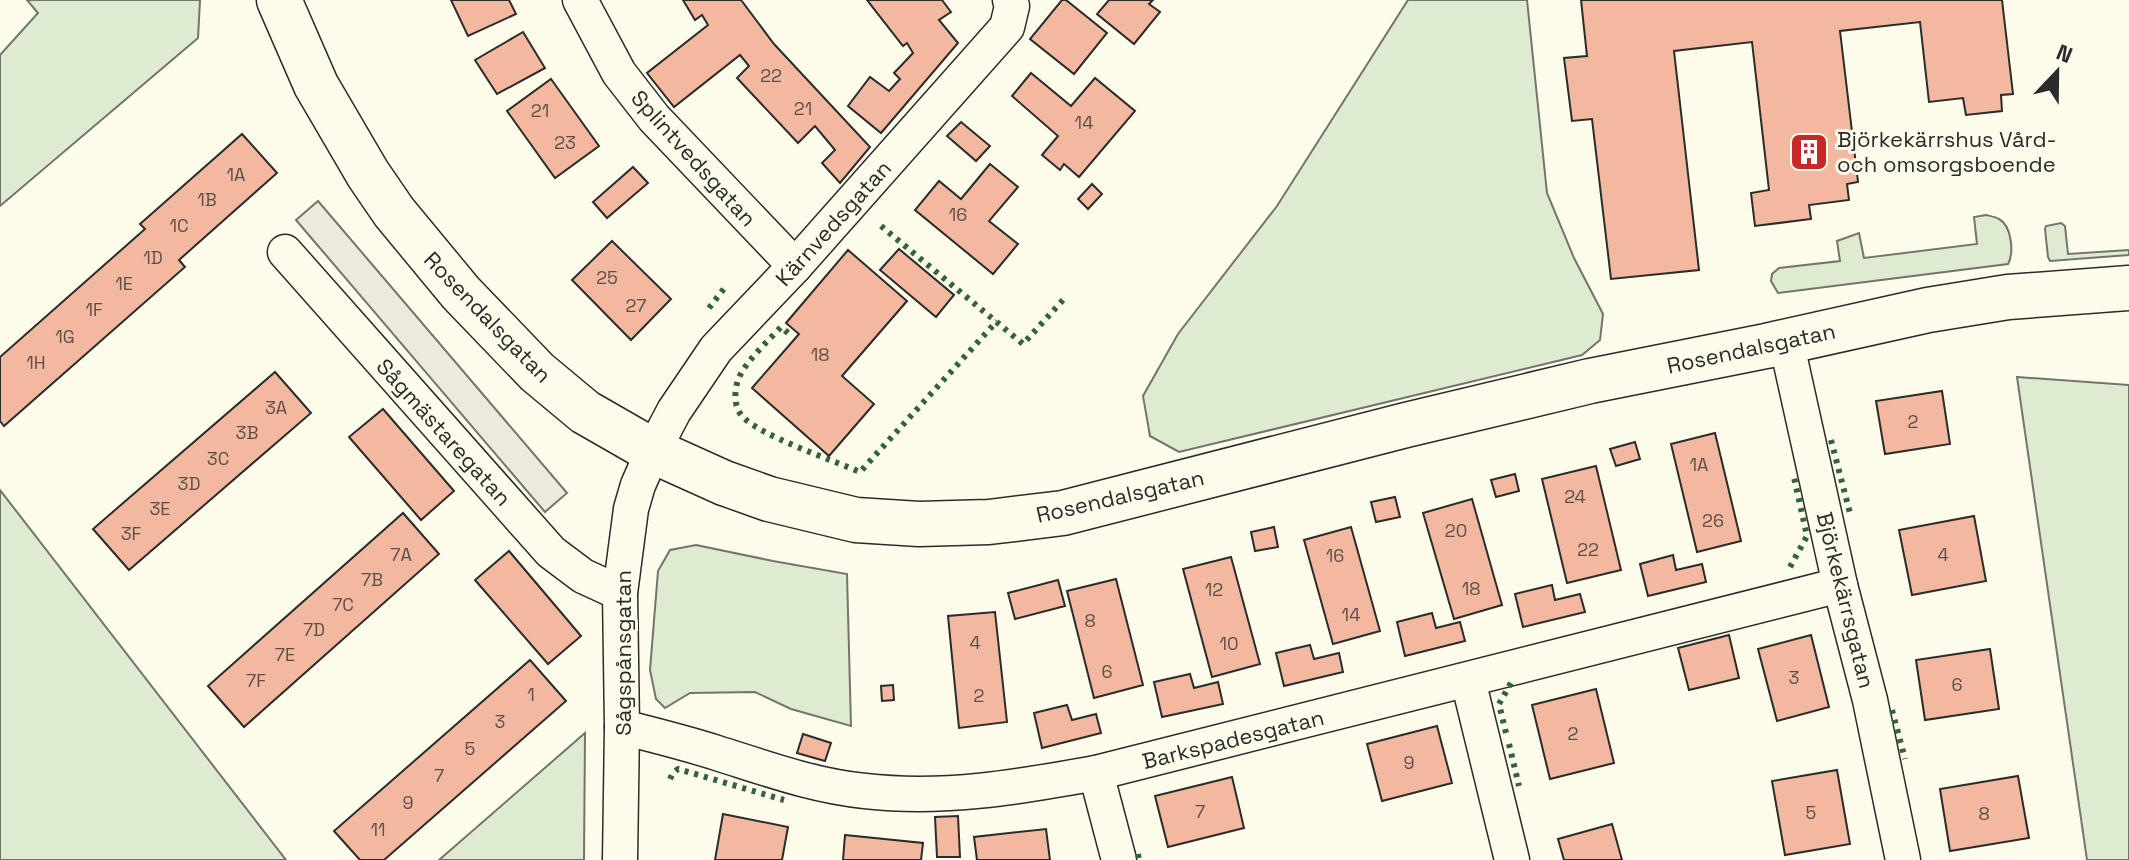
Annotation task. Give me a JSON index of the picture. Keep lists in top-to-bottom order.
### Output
{
  "streets": {
    "street": [
      "Splintvedsgatan",
      "Kärnvedsgatan",
      "Rosendalsgatan",
      "Sågmästaregatan",
      "Björkekärrsgatan",
      "Sågspånsgatan",
      "Barkspadesgatan"
    ]
  },
  "crossings": [
    ["Splintvedsgatan", "Kärnvedsgatan"],
    ["Kärnvedsgatan", "Rosendalsgatan"],
    ["Kärnvedsgatan", "Sågspånsgatan"],
    ["Rosendalsgatan", "Björkekärrsgatan"],
    ["Rosendalsgatan", "Sågspånsgatan"],
    ["Sågmästaregatan", "Sågspånsgatan"],
    ["Björkekärrsgatan", "Barkspadesgatan"],
    ["Sågspånsgatan", "Barkspadesgatan"]
  ],
  "places": {
    "building": ["Björkekärrshus Vård- och omsorgsboende"]
  },
  "house_numbers": [
    "22",
    "21",
    "21",
    "14",
    "23",
    "1A",
    "1B",
    "16",
    "1C",
    "1D",
    "25",
    "1E",
    "27",
    "1F",
    "1G",
    "18",
    "1H",
    "3A",
    "2",
    "3B",
    "3C",
    "1A",
    "3D",
    "24",
    "3E",
    "26",
    "20",
    "3F",
    "22",
    "7A",
    "4",
    "16",
    "7B",
    "18",
    "12",
    "7C",
    "14",
    "8",
    "7D",
    "4",
    "10",
    "7E",
    "6",
    "3",
    "7F",
    "6",
    "1",
    "2",
    "3",
    "2",
    "5",
    "9",
    "7",
    "9",
    "7",
    "5",
    "8",
    "11"
  ],
  "north": "top"
}
